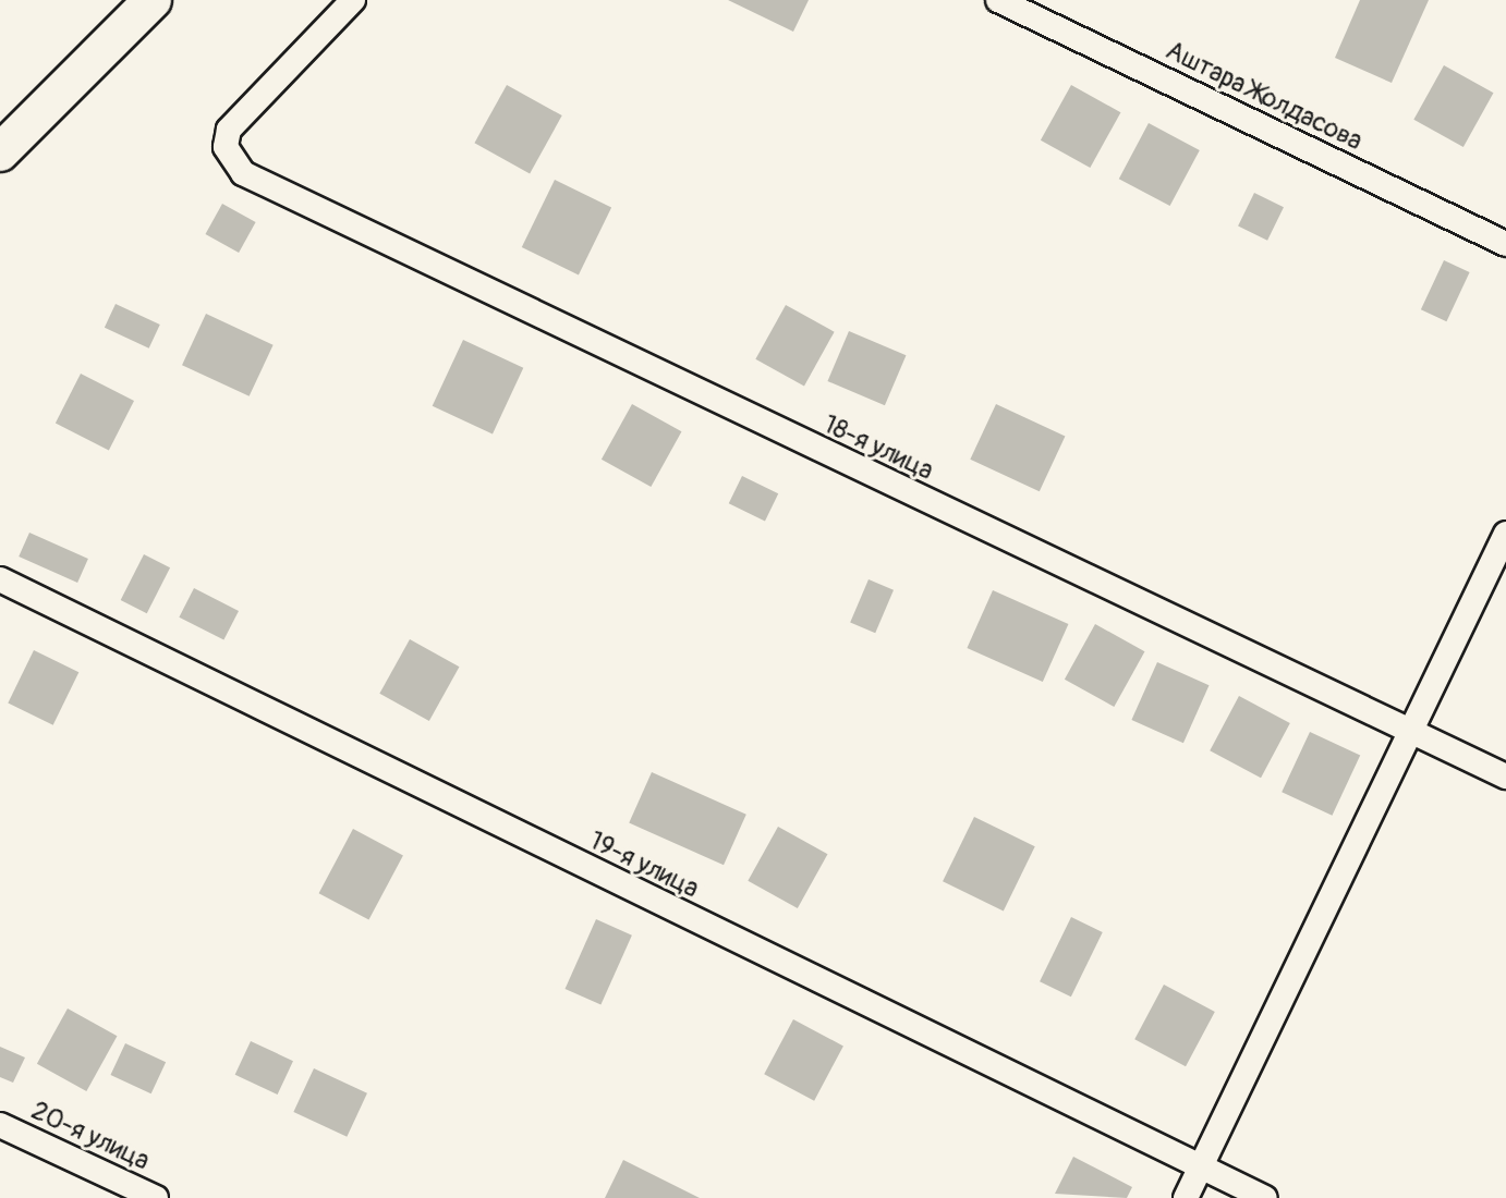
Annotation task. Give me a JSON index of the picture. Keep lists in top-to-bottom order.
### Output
{
  "streets": {
    "street": [
      "Аштара Жолдасова",
      "18-я улица",
      "19-я улица",
      "20-я улица"
    ]
  }
}
